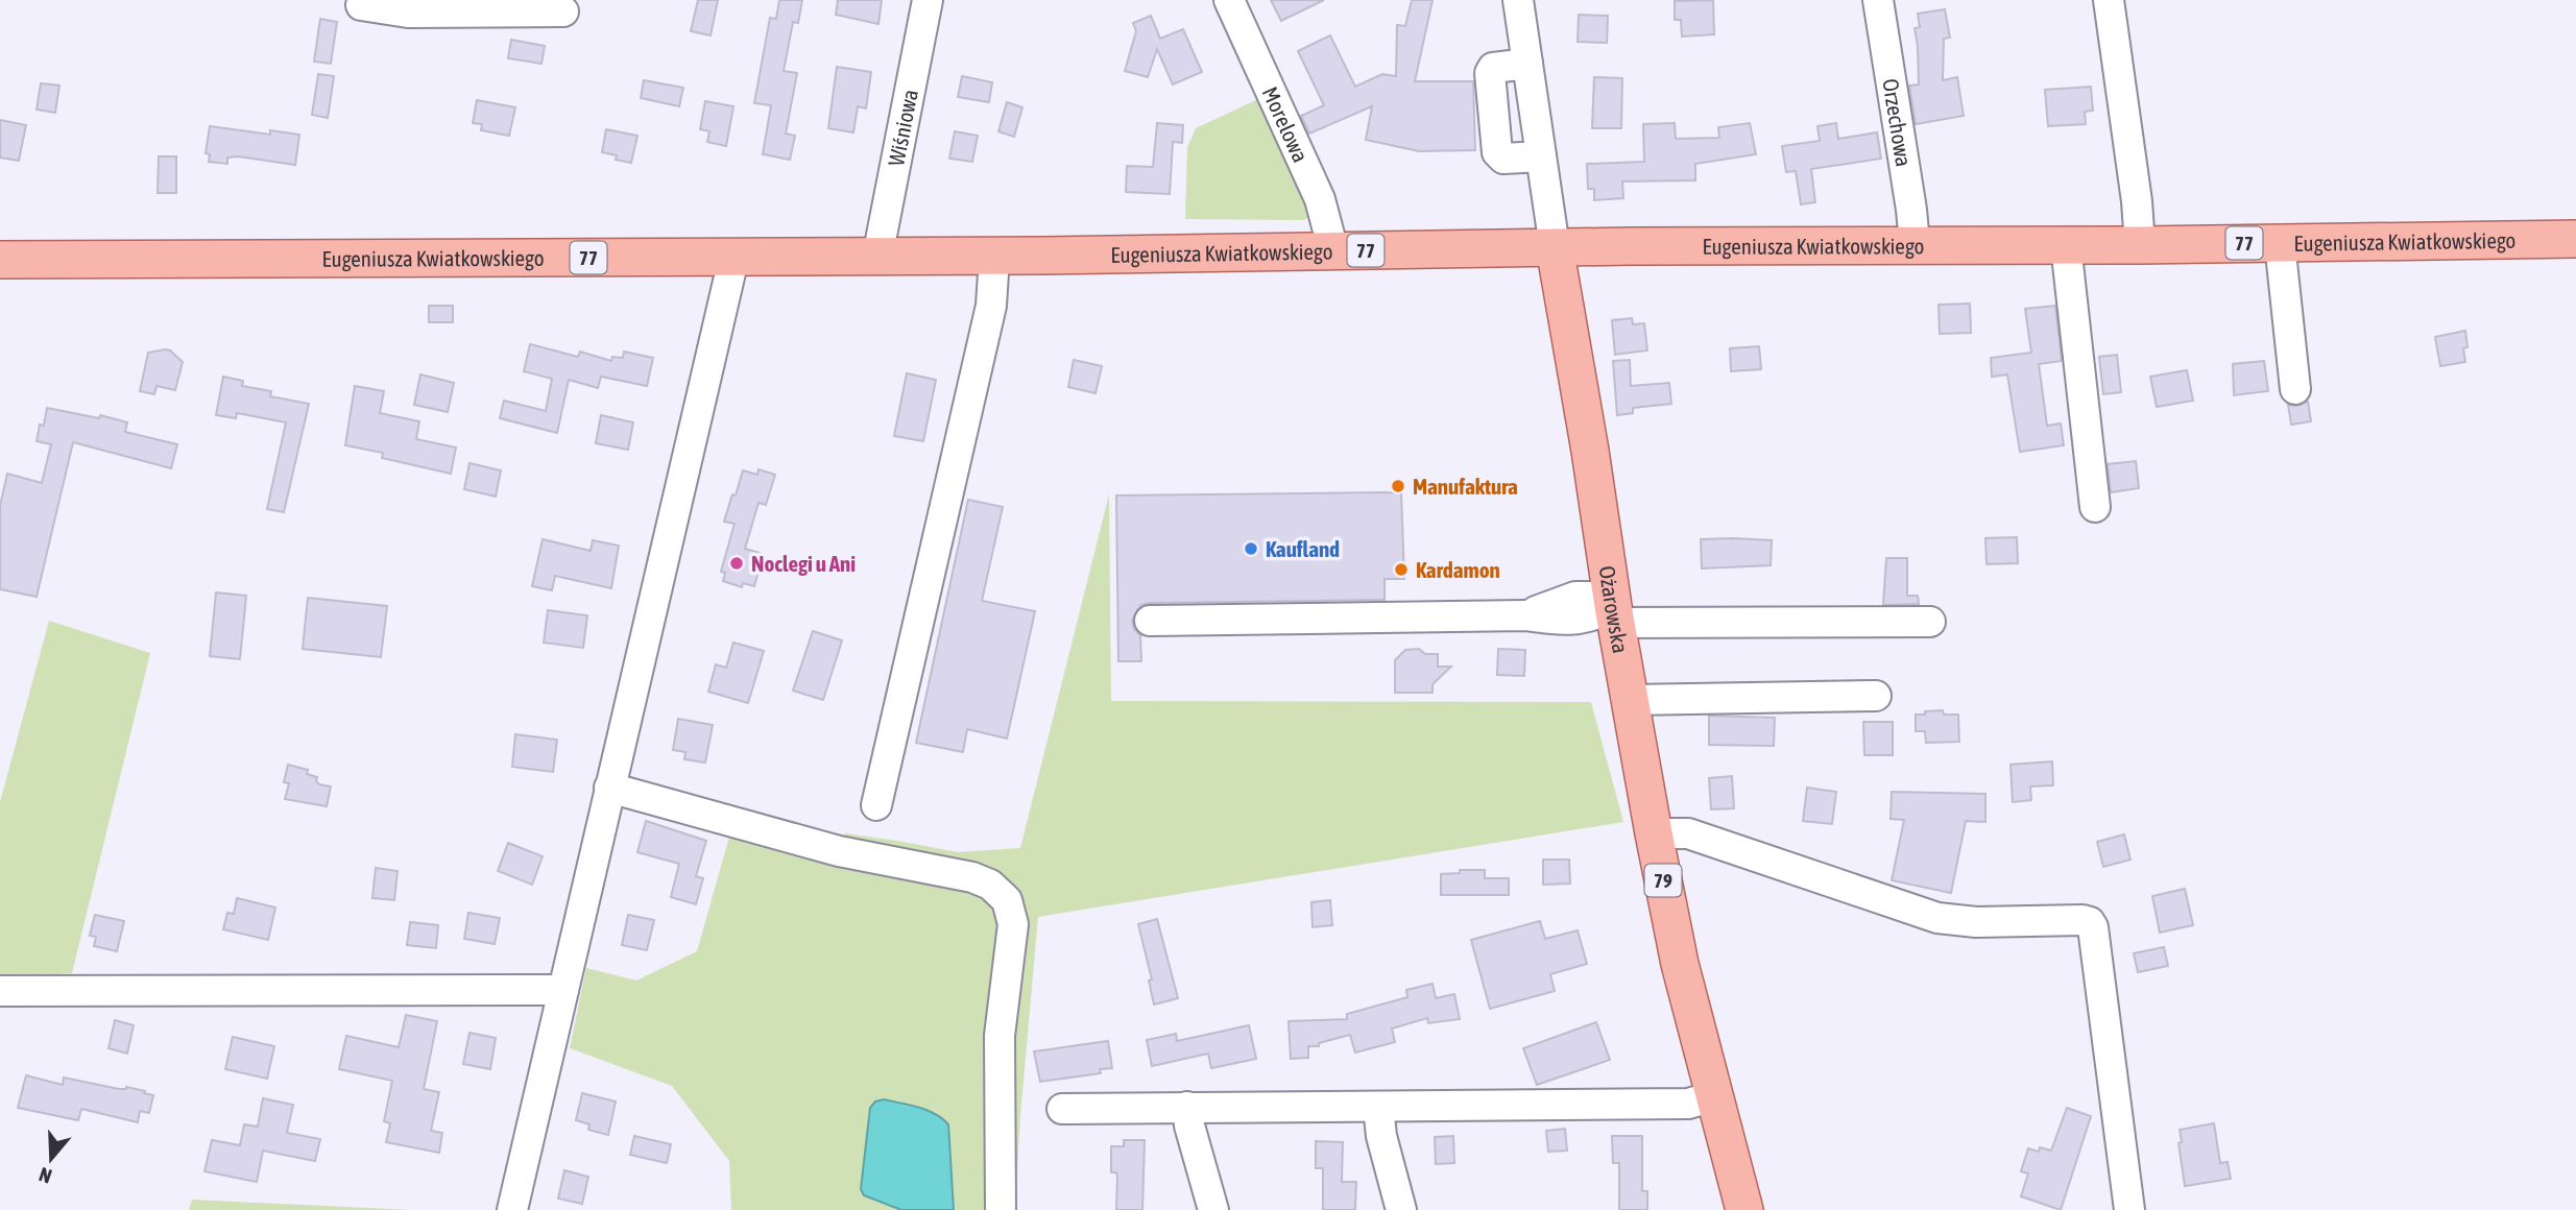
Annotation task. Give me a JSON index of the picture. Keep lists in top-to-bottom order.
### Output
{
  "streets": {
    "main road": [
      "Eugeniusza Kwiatkowskiego",
      "77",
      "Ożarowska",
      "79"
    ],
    "street": ["Orzechowa", "Morelowa", "Wiśniowa"]
  },
  "crossings": [
    ["Orzechowa", "Eugeniusza Kwiatkowskiego"],
    ["Morelowa", "Eugeniusza Kwiatkowskiego"],
    ["Wiśniowa", "Eugeniusza Kwiatkowskiego"],
    ["Eugeniusza Kwiatkowskiego", "Ożarowska"]
  ],
  "places": [
    "Manufaktura",
    "Kaufland",
    "Noclegi u Ani",
    "Kardamon"
  ],
  "north": "bottom"
}
